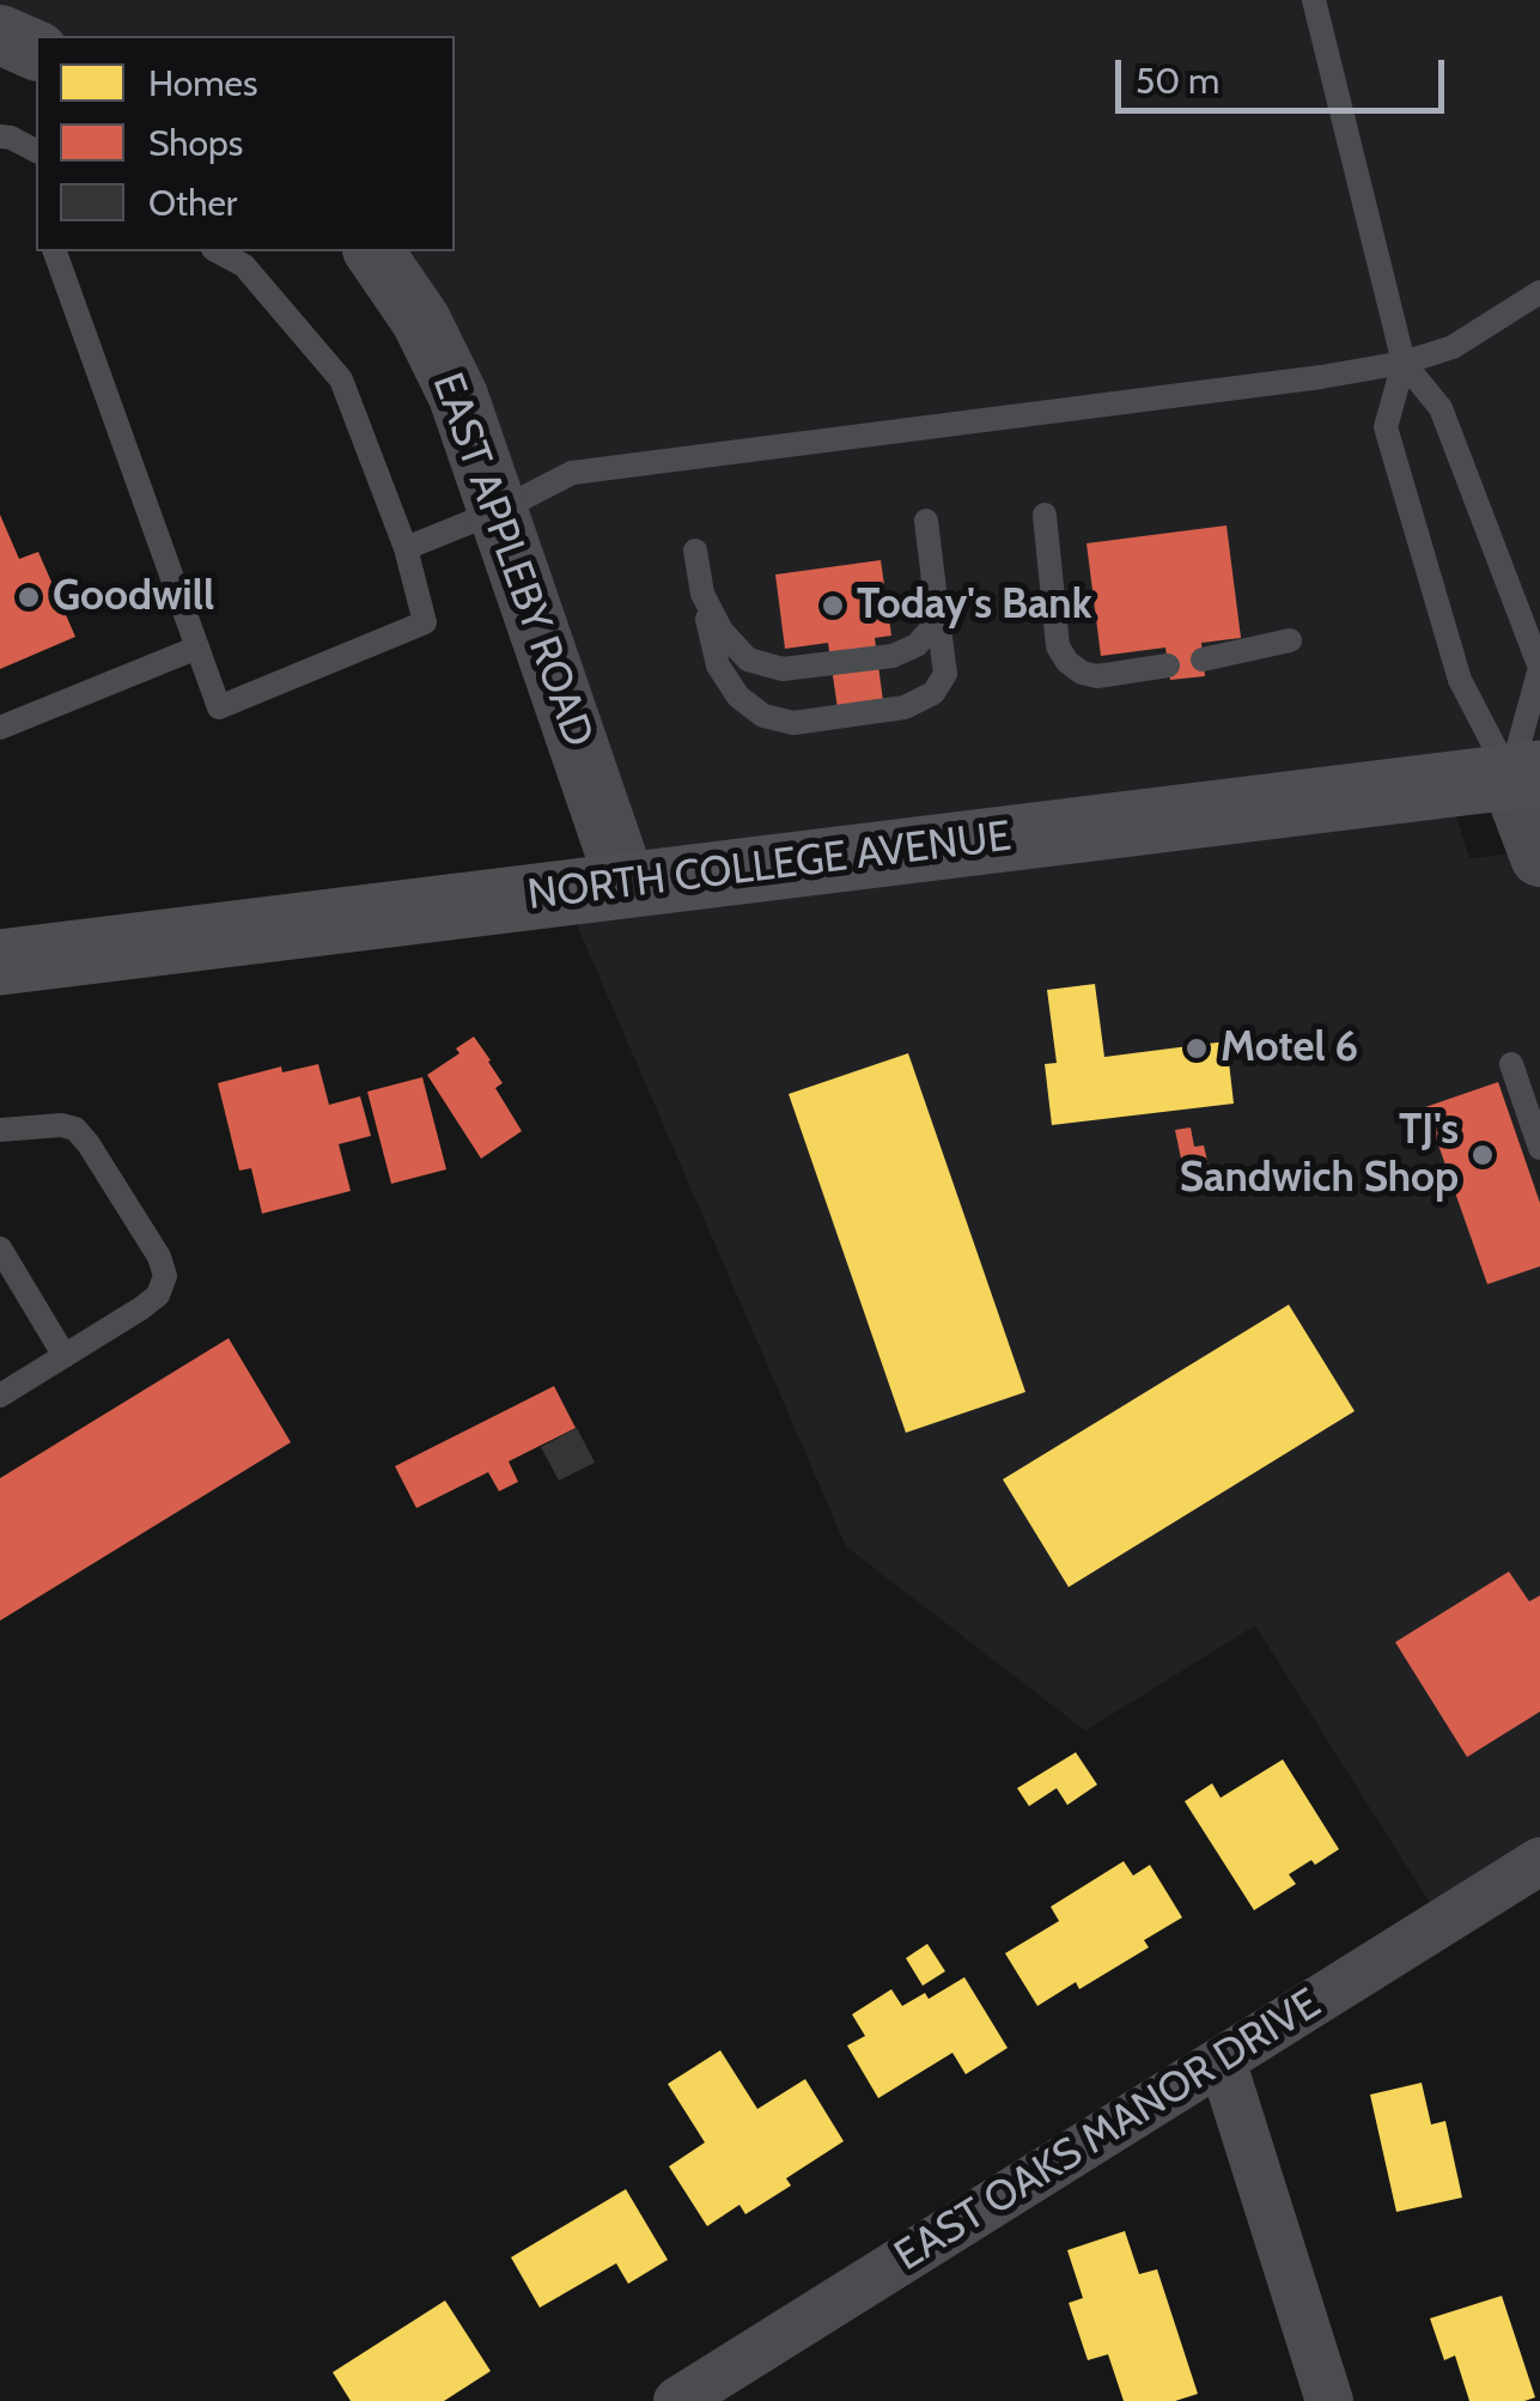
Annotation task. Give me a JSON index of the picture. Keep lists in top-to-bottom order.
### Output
{
  "streets": {
    "main road": ["NORTH COLLEGE AVENUE"],
    "street": ["EAST APPLEBY ROAD", "EAST OAKS MANOR DRIVE"]
  },
  "crossings": [
    ["EAST APPLEBY ROAD", "NORTH COLLEGE AVENUE"]
  ],
  "places": [
    "Goodwill",
    "Today's Bank",
    "Motel 6",
    "TJ's Sandwich Shop"
  ],
  "legend": ["Homes", "Shops", "Other"],
  "scale_bar": "50 m"
}
